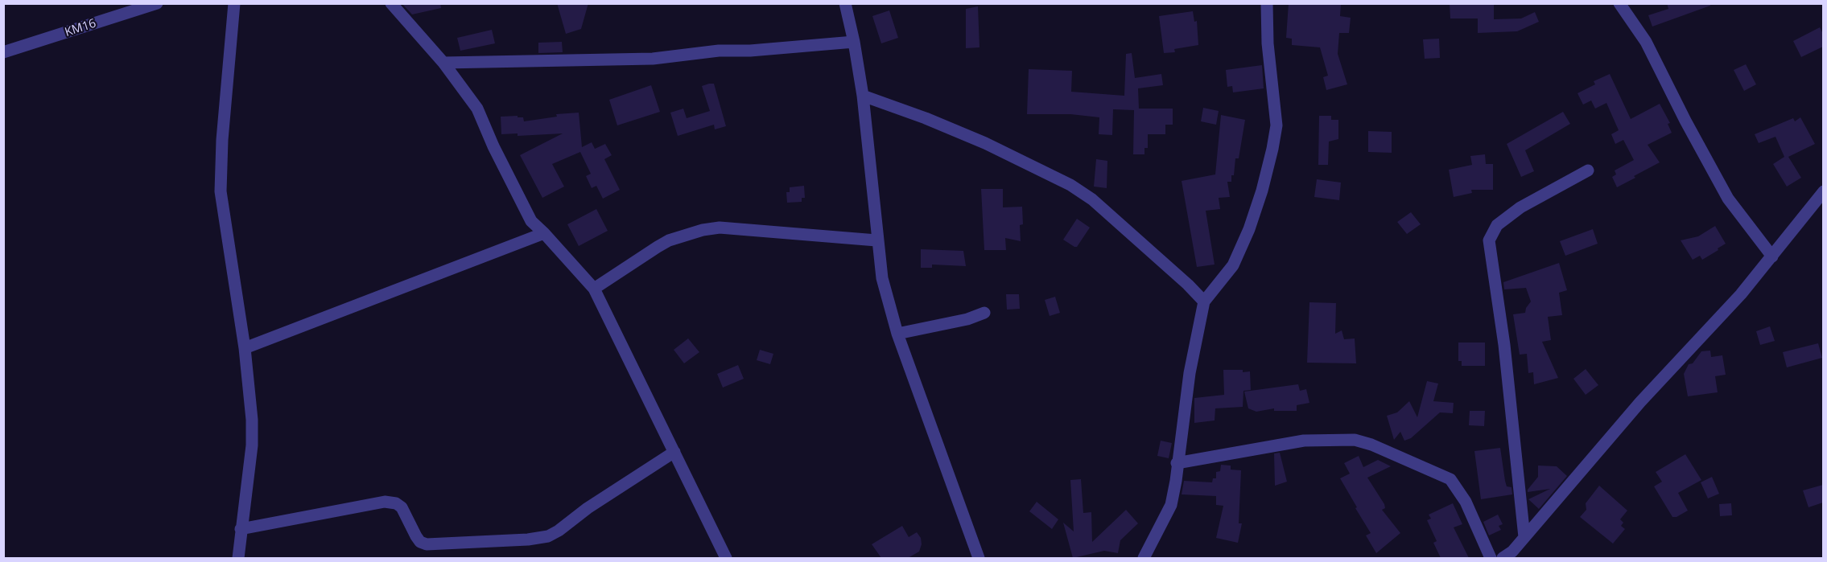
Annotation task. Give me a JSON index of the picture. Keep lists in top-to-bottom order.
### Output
{
  "streets": {
    "street": ["KM16"]
  }
}
